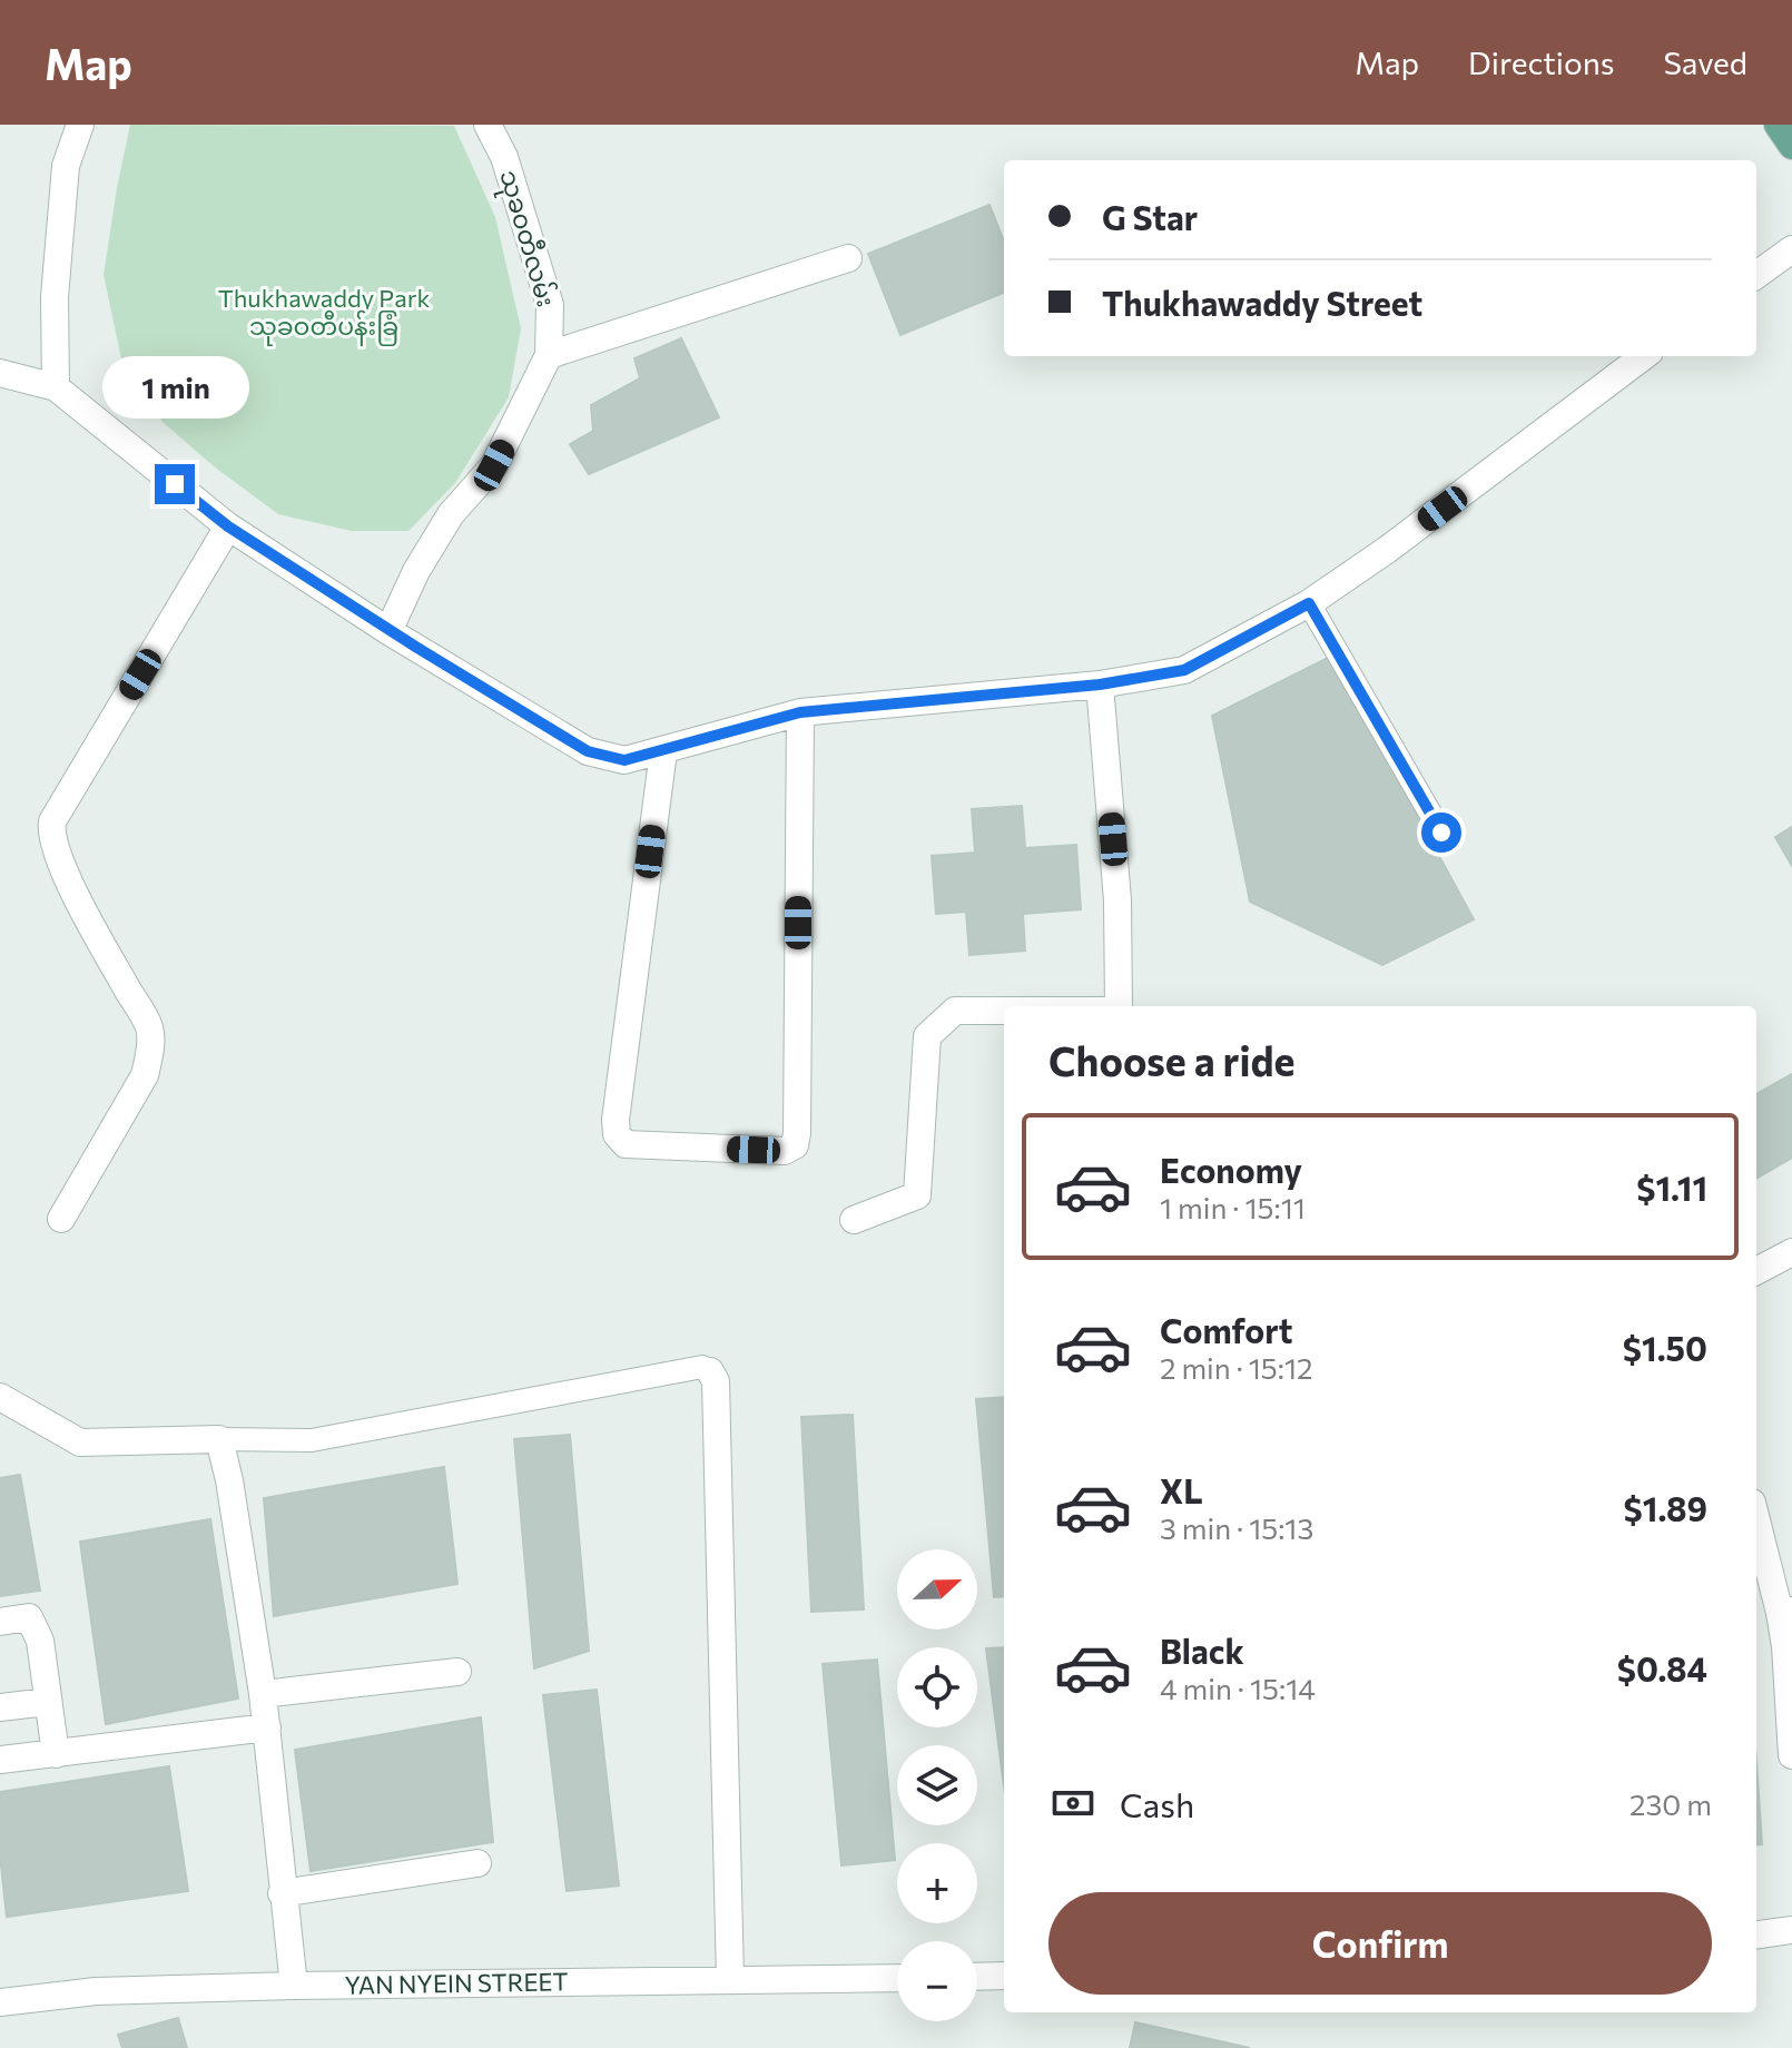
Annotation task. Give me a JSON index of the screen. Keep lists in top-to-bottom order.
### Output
{
  "streets": {
    "street": ["သုခဝတီလမ်း", "YAN NYEIN STREET"]
  },
  "parks": ["Thukhawaddy Park သုခဝတီပန်းခြံ"],
  "north": "right",
  "page": {
    "header": "Map",
    "nav": ["Map", "Directions", "Saved"],
    "banner": ["G Star", "Thukhawaddy Street"],
    "bubble": "1 min",
    "heading": "Choose a ride",
    "list": [
      {
        "name": "Economy",
        "note": "1 min · 15:11",
        "value": "$1.11"
      },
      {
        "name": "Comfort",
        "note": "2 min · 15:12",
        "value": "$1.50"
      },
      {
        "name": "XL",
        "note": "3 min · 15:13",
        "value": "$1.89"
      },
      {
        "name": "Black",
        "note": "4 min · 15:14",
        "value": "$0.84"
      }
    ],
    "map_buttons": ["+", "−"],
    "pay": ["Cash", "230 m"],
    "buttons": "Confirm"
  }
}
